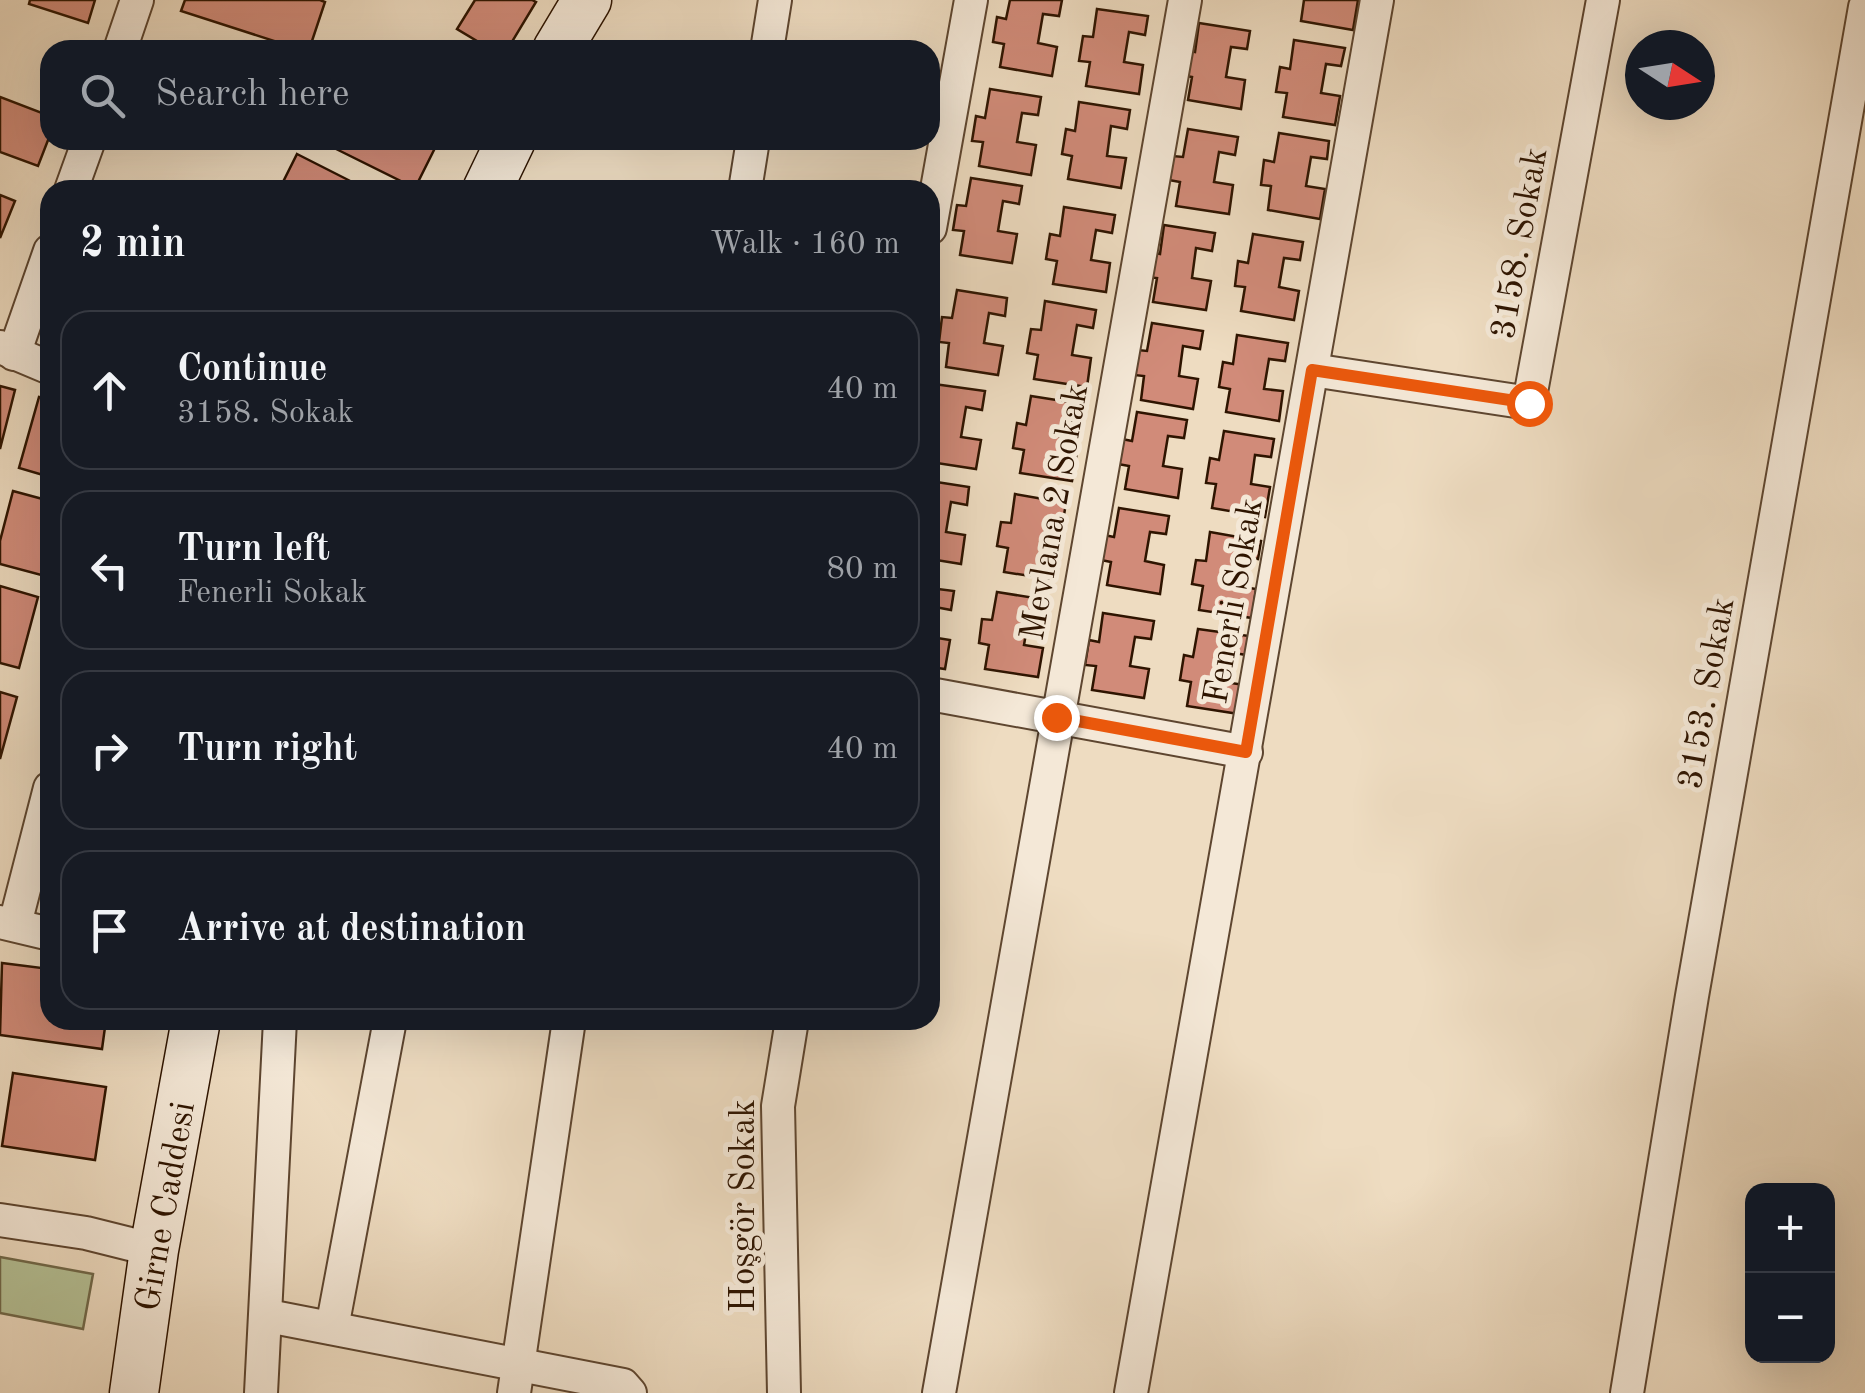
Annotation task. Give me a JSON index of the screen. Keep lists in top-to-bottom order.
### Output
{
  "streets": {
    "street": [
      "3158. Sokak",
      "Mevlana 2 Sokak",
      "Fenerli Sokak",
      "3153. Sokak",
      "Girne Caddesi",
      "Hoşgör Sokak"
    ]
  },
  "crossings": [
    ["3158. Sokak", "Fenerli Sokak"]
  ],
  "north": "right",
  "page": {
    "search": "Search here",
    "heading": ["2 min", "Walk · 160 m"],
    "list": [
      ["Continue", "3158. Sokak", "40 m"],
      ["Turn left", "Fenerli Sokak", "80 m"],
      ["Turn right", "40 m"],
      "Arrive at destination"
    ],
    "map_buttons": ["+", "−"]
  }
}
